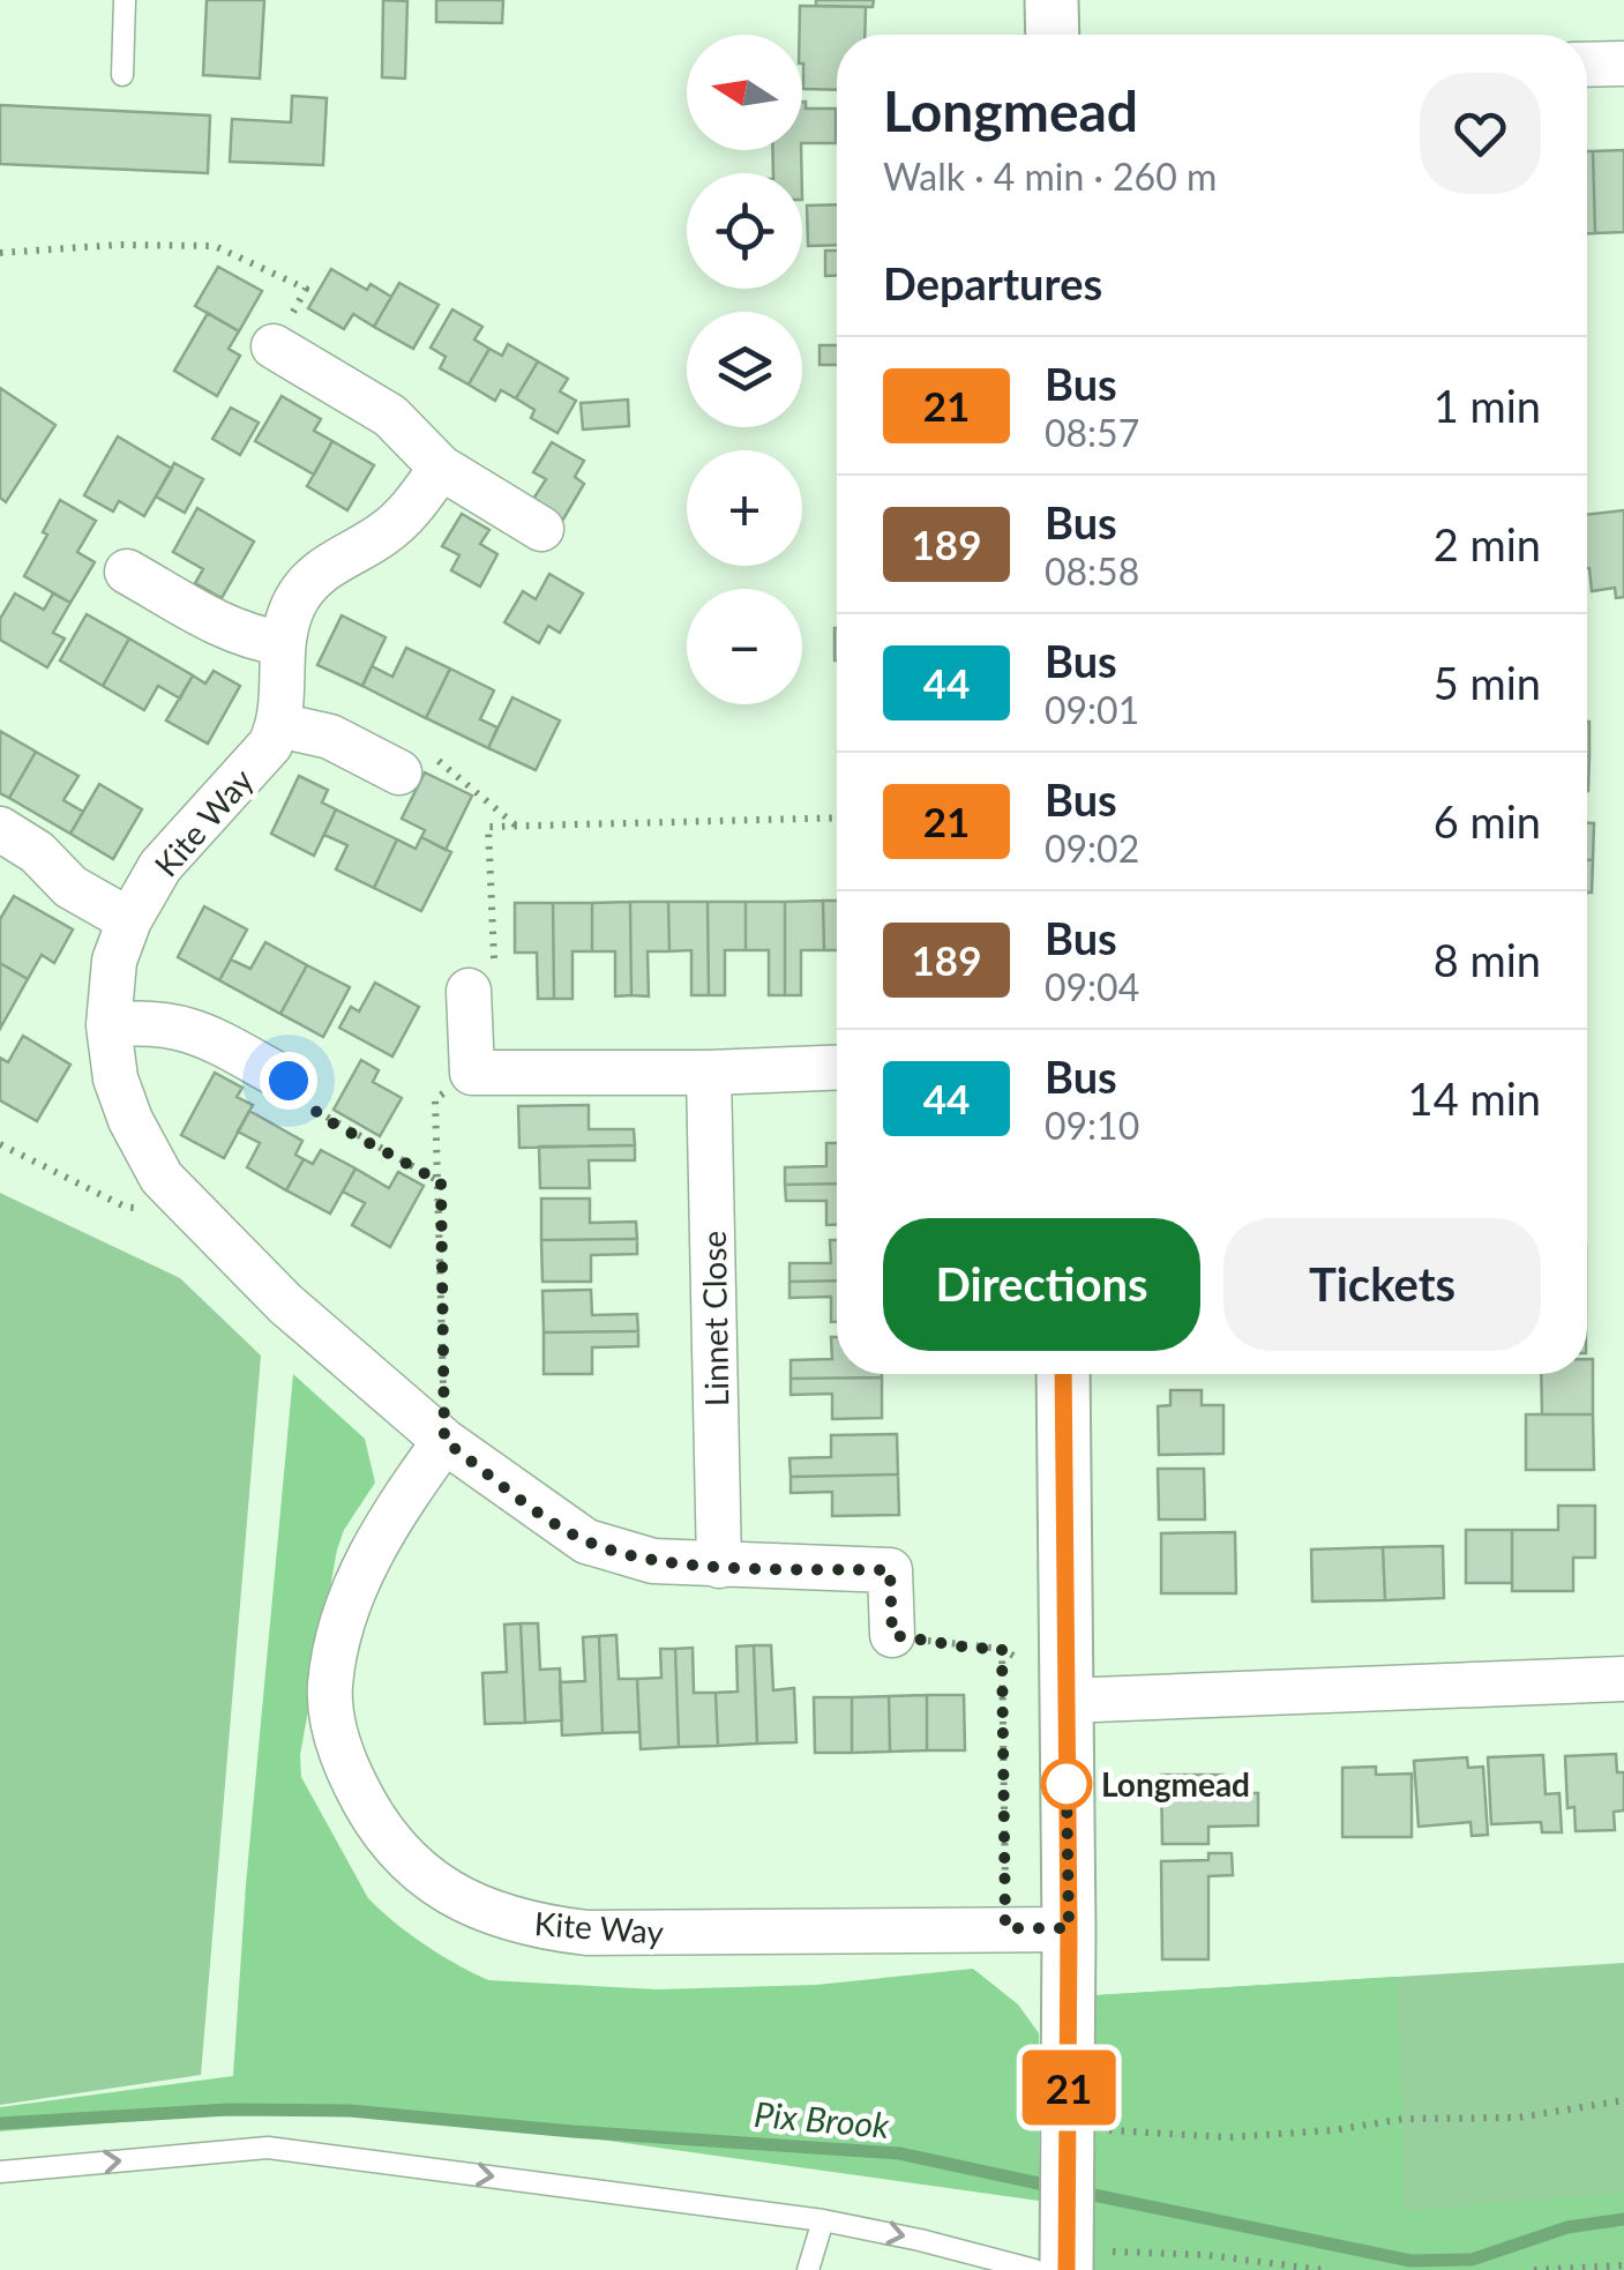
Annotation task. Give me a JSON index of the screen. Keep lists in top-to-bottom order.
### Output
{
  "streets": {
    "street": ["Kite Way", "Linnet Close"]
  },
  "crossings": [
    ["Kite Way", "Linnet Close"]
  ],
  "water": ["Pix Brook"],
  "places": ["Longmead"],
  "lines": ["bus line 21"],
  "north": "left",
  "page": {
    "on_map": "21",
    "map_buttons": ["+", "−"],
    "heading": [
      ["Longmead", "Walk · 4 min · 260 m"],
      "Departures"
    ],
    "list": [
      {
        "mark": "21",
        "name": "Bus",
        "note": "08:57",
        "value": "1 min"
      },
      {
        "mark": "189",
        "name": "Bus",
        "note": "08:58",
        "value": "2 min"
      },
      {
        "mark": "44",
        "name": "Bus",
        "note": "09:01",
        "value": "5 min"
      },
      {
        "mark": "21",
        "name": "Bus",
        "note": "09:02",
        "value": "6 min"
      },
      {
        "mark": "189",
        "name": "Bus",
        "note": "09:04",
        "value": "8 min"
      },
      {
        "mark": "44",
        "name": "Bus",
        "note": "09:10",
        "value": "14 min"
      }
    ],
    "buttons": ["Directions", "Tickets"]
  }
}
